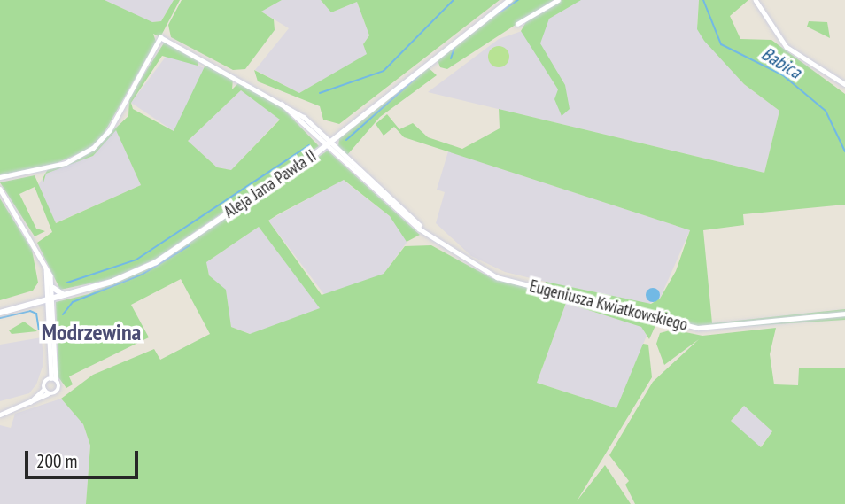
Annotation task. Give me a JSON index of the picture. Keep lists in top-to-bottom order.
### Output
{
  "streets": {
    "street": ["Aleja Jana Pawła II", "Eugeniusza Kwiatkowskiego"]
  },
  "crossings": [
    ["Aleja Jana Pawła II", "Eugeniusza Kwiatkowskiego"]
  ],
  "districts": ["Modrzewina"],
  "water": ["Babica"],
  "scale_bar": "200 m"
}
